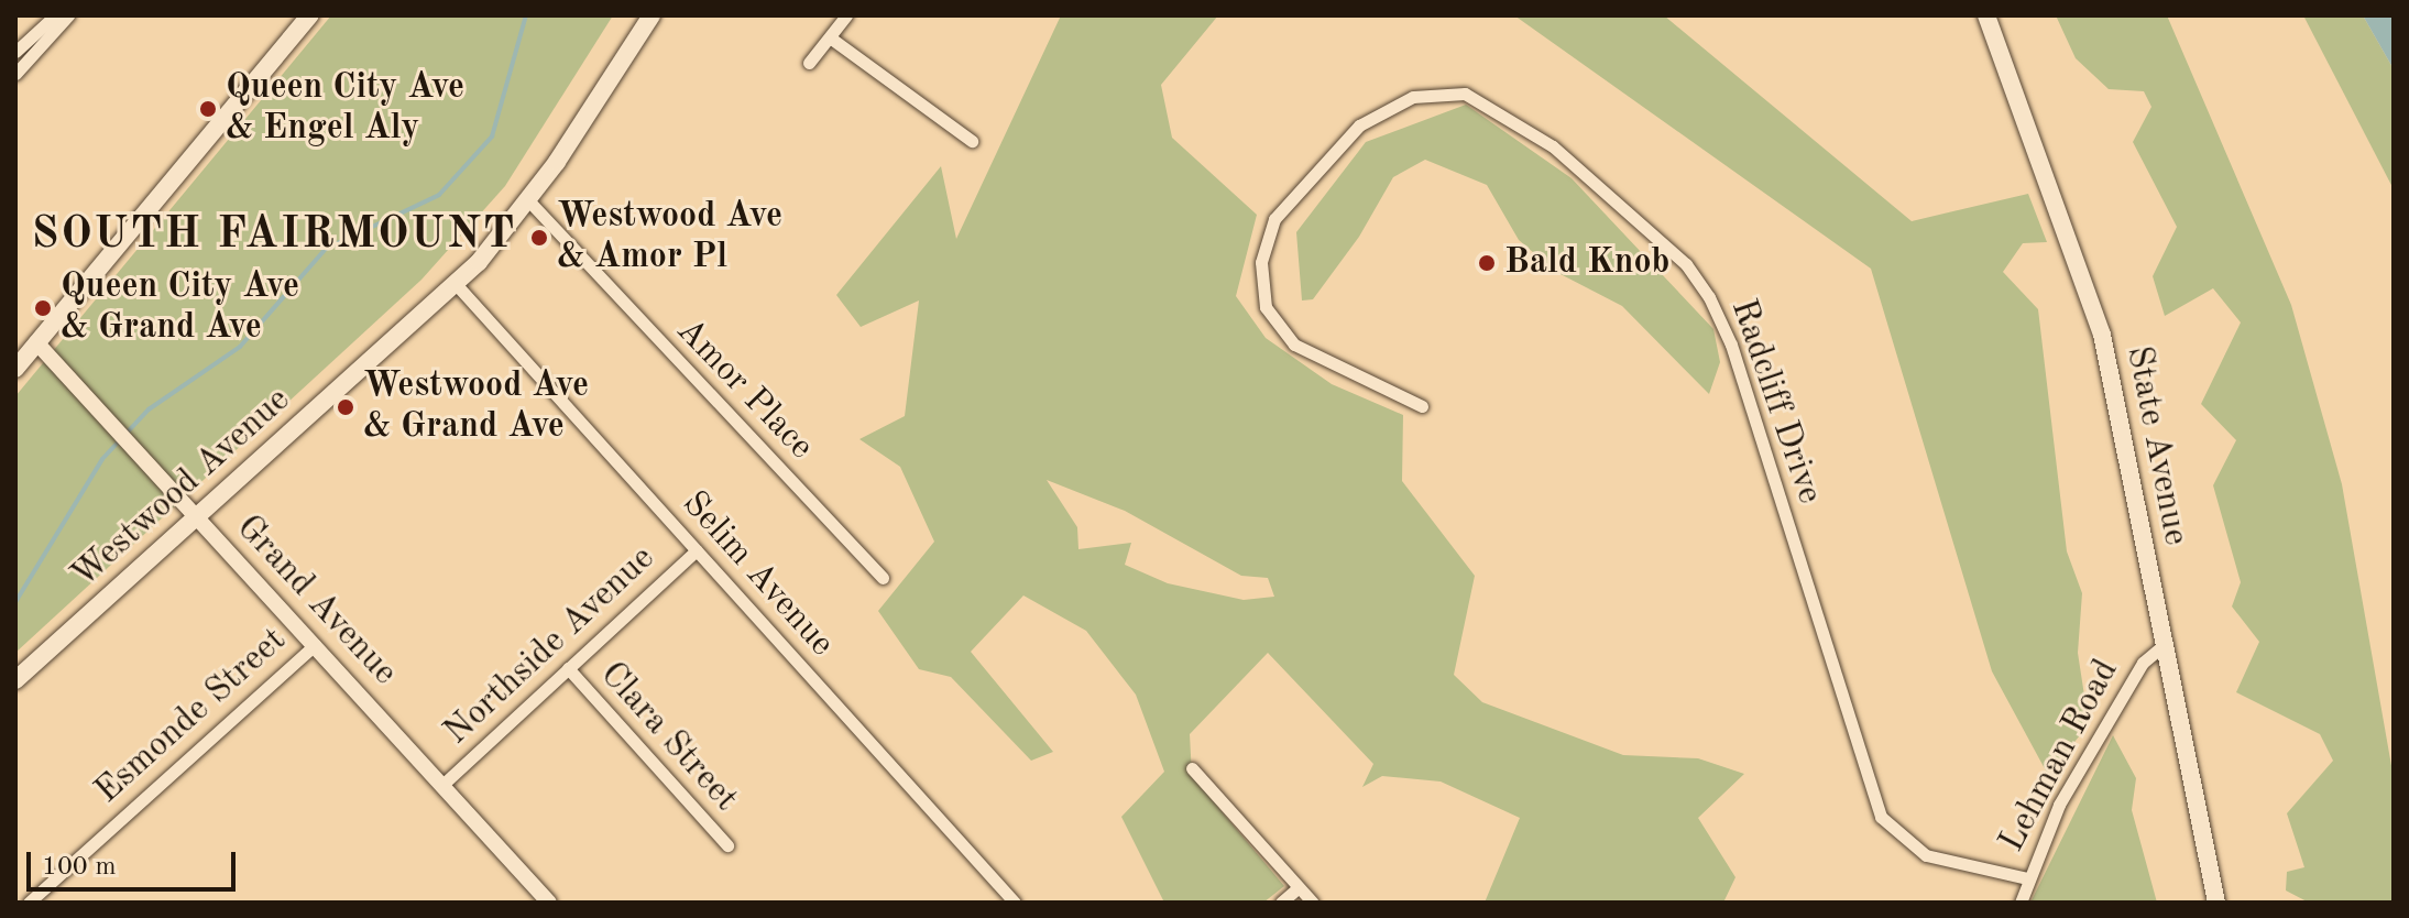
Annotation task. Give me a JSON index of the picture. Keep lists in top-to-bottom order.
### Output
{
  "streets": {
    "main road": ["State Avenue", "Westwood Avenue"],
    "street": [
      "Amor Place",
      "Radcliff Drive",
      "Selim Avenue",
      "Grand Avenue",
      "Northside Avenue",
      "Esmonde Street",
      "Clara Street",
      "Lehman Road"
    ]
  },
  "crossings": [
    ["Amor Place", "Westwood Avenue"],
    ["Radcliff Drive", "Lehman Road"],
    ["State Avenue", "Lehman Road"],
    ["Westwood Avenue", "Selim Avenue"],
    ["Westwood Avenue", "Grand Avenue"],
    ["Selim Avenue", "Northside Avenue"],
    ["Grand Avenue", "Northside Avenue"],
    ["Grand Avenue", "Esmonde Street"],
    ["Northside Avenue", "Clara Street"]
  ],
  "districts": ["SOUTH FAIRMOUNT"],
  "places": [
    "Queen City Ave & Engel Aly",
    "Westwood Ave & Amor Pl",
    "Bald Knob",
    "Queen City Ave & Grand Ave",
    "Westwood Ave & Grand Ave"
  ],
  "scale_bar": "100 m"
}
